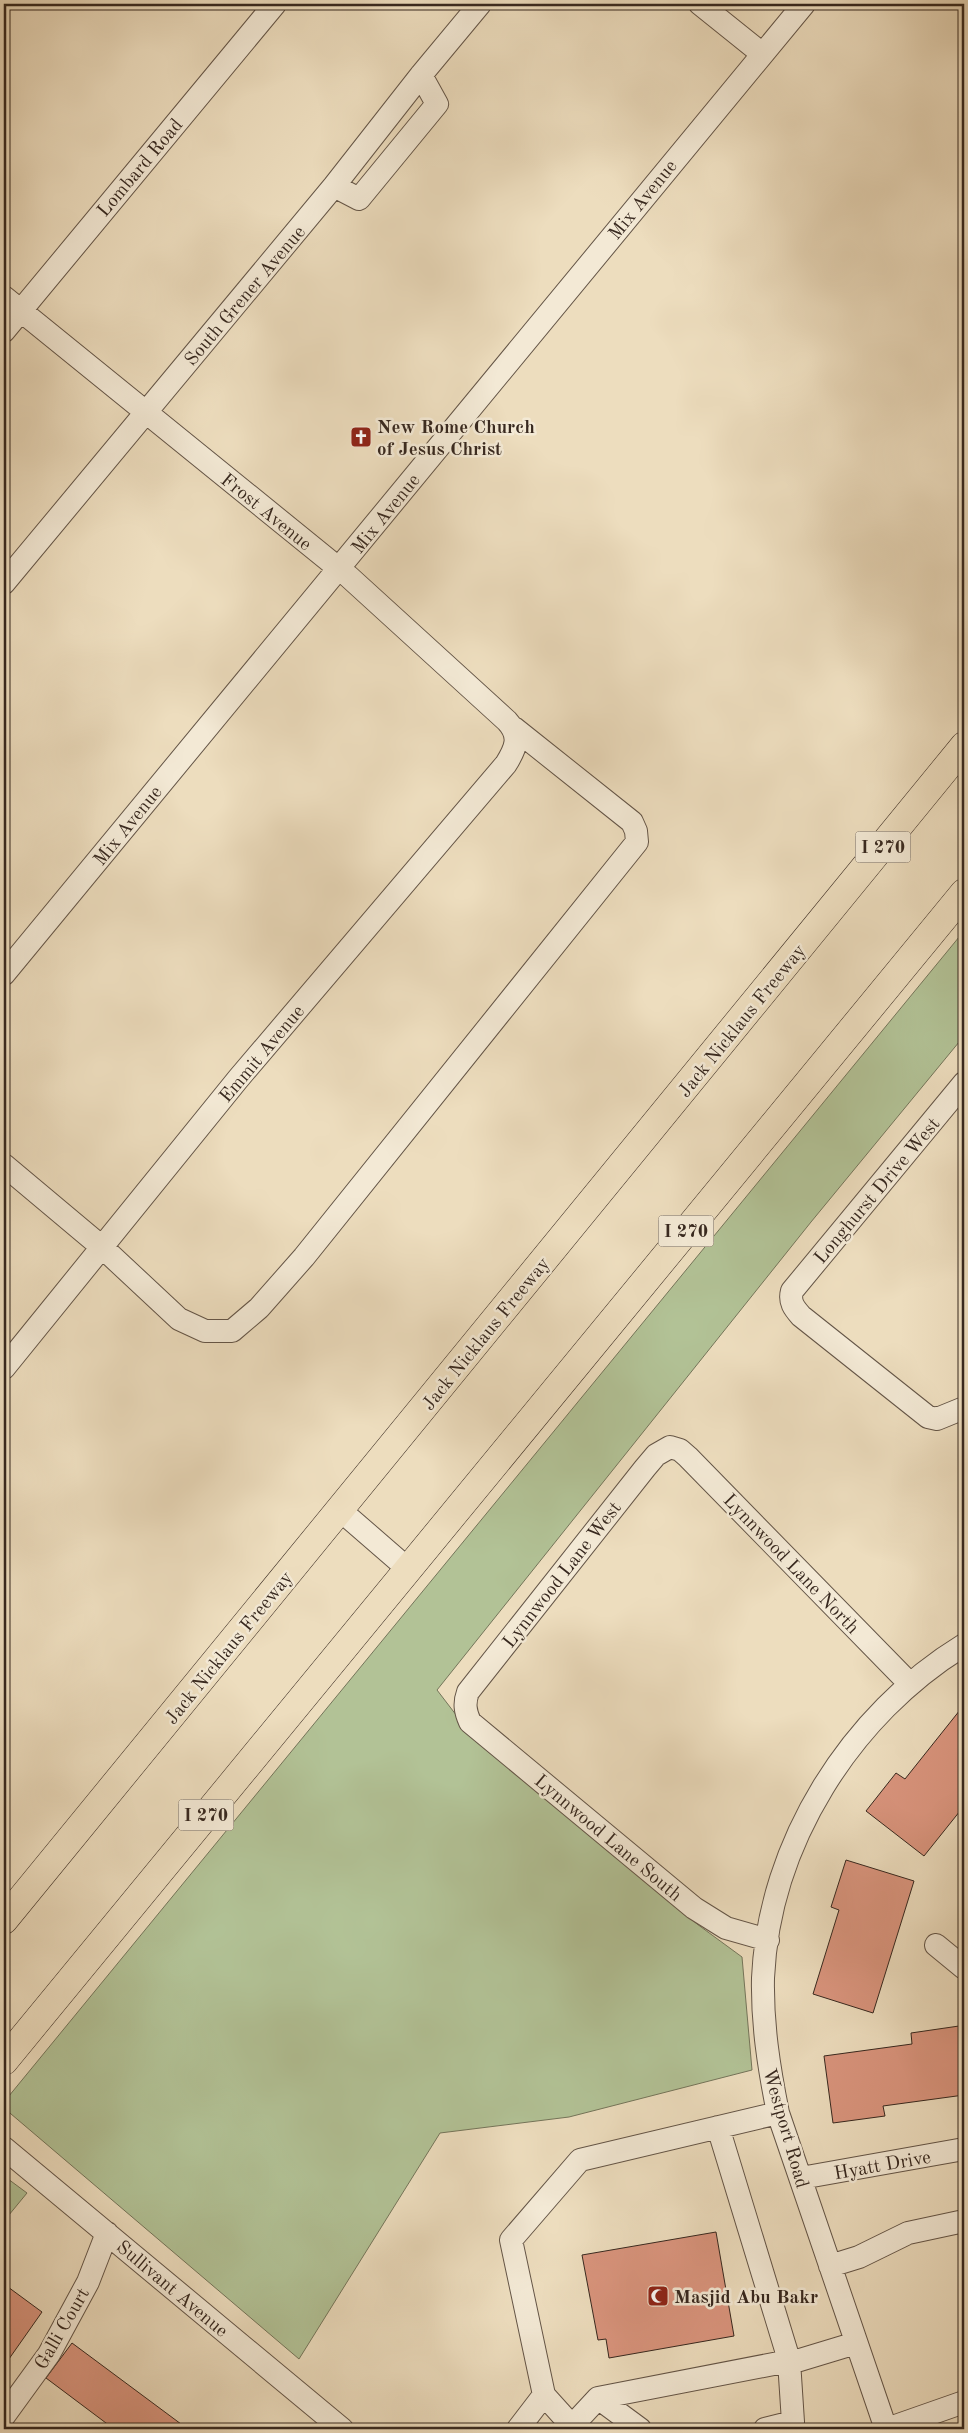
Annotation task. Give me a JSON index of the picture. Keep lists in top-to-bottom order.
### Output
{
  "streets": {
    "highway": ["I 270", "Jack Nicklaus Freeway"],
    "street": [
      "Lombard Road",
      "Mix Avenue",
      "South Grener Avenue",
      "Frost Avenue",
      "Emmit Avenue",
      "Longhurst Drive West",
      "Lynnwood Lane North",
      "Lynnwood Lane West",
      "Lynnwood Lane South",
      "Westport Road",
      "Hyatt Drive",
      "Sullivant Avenue",
      "Galli Court"
    ]
  },
  "crossings": [
    ["Lombard Road", "Frost Avenue"],
    ["Mix Avenue", "Frost Avenue"],
    ["South Grener Avenue", "Frost Avenue"],
    ["Frost Avenue", "Emmit Avenue"],
    ["Lynnwood Lane North", "Lynnwood Lane West"],
    ["Lynnwood Lane North", "Westport Road"],
    ["Lynnwood Lane West", "Lynnwood Lane South"],
    ["Lynnwood Lane South", "Westport Road"],
    ["Westport Road", "Hyatt Drive"],
    ["Sullivant Avenue", "Galli Court"]
  ],
  "places": {
    "church": ["New Rome Church of Jesus Christ"],
    "mosque": ["Masjid Abu Bakr"]
  }
}
